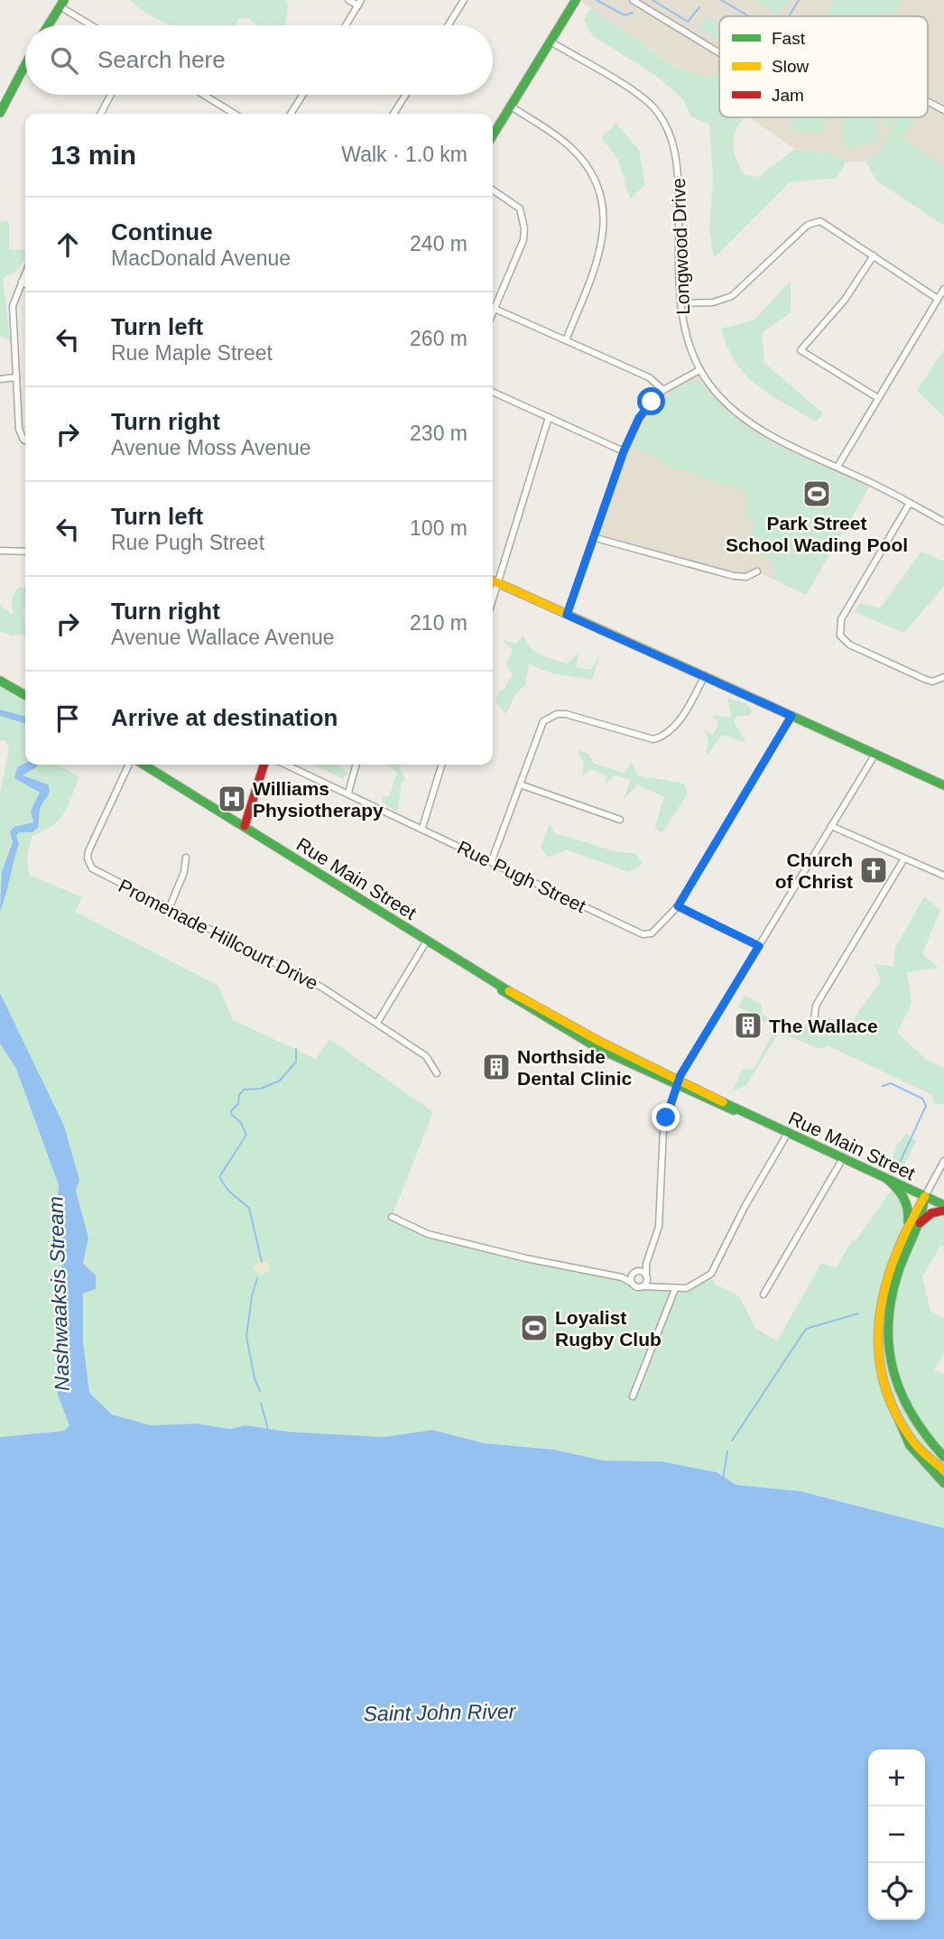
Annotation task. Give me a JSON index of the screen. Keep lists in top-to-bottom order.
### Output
{
  "streets": {
    "main road": ["Rue Main Street"],
    "street": ["Longwood Drive", "Rue Pugh Street", "Promenade Hillcourt Drive"]
  },
  "water": ["Nashwaaksis Stream", "Saint John River"],
  "places": {
    "sports": ["Park Street School Wading Pool", "Loyalist Rugby Club"],
    "hospital": ["Williams Physiotherapy"],
    "church": ["Church of Christ"],
    "building": ["The Wallace", "Northside Dental Clinic"]
  },
  "legend": ["Fast", "Slow", "Jam"],
  "page": {
    "search": "Search here",
    "heading": ["13 min", "Walk · 1.0 km"],
    "list": [
      ["Continue", "MacDonald Avenue", "240 m"],
      ["Turn left", "Rue Maple Street", "260 m"],
      ["Turn right", "Avenue Moss Avenue", "230 m"],
      ["Turn left", "Rue Pugh Street", "100 m"],
      ["Turn right", "Avenue Wallace Avenue", "210 m"],
      "Arrive at destination"
    ],
    "map_buttons": ["+", "−"]
  }
}
